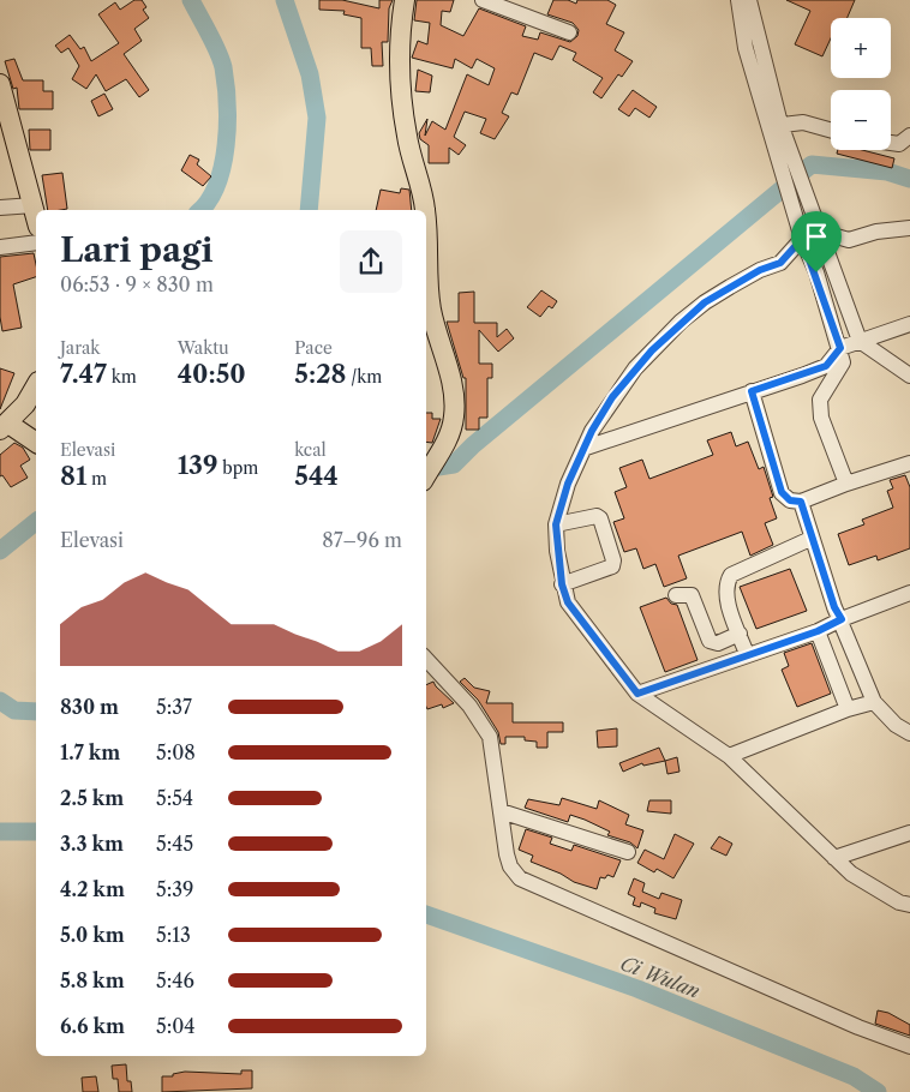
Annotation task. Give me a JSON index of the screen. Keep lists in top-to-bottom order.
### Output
{
  "water": ["Ci Wulan"],
  "page": {
    "map_buttons": ["+", "−"],
    "heading": ["Lari pagi", "06:53 · 9 × 830 m"],
    "stats": [
      ["Jarak", "7.47 km"],
      ["Waktu", "40:50"],
      ["Pace", "5:28 /km"],
      ["Elevasi", "81 m"],
      ["139 bpm"],
      ["kcal", "544"]
    ],
    "chart": ["Elevasi", "87–96 m"],
    "list": [
      {
        "name": "830 m",
        "note": "5:37"
      },
      {
        "name": "1.7 km",
        "note": "5:08"
      },
      {
        "name": "2.5 km",
        "note": "5:54"
      },
      {
        "name": "3.3 km",
        "note": "5:45"
      },
      {
        "name": "4.2 km",
        "note": "5:39"
      },
      {
        "name": "5.0 km",
        "note": "5:13"
      },
      {
        "name": "5.8 km",
        "note": "5:46"
      },
      {
        "name": "6.6 km",
        "note": "5:04"
      }
    ]
  }
}
